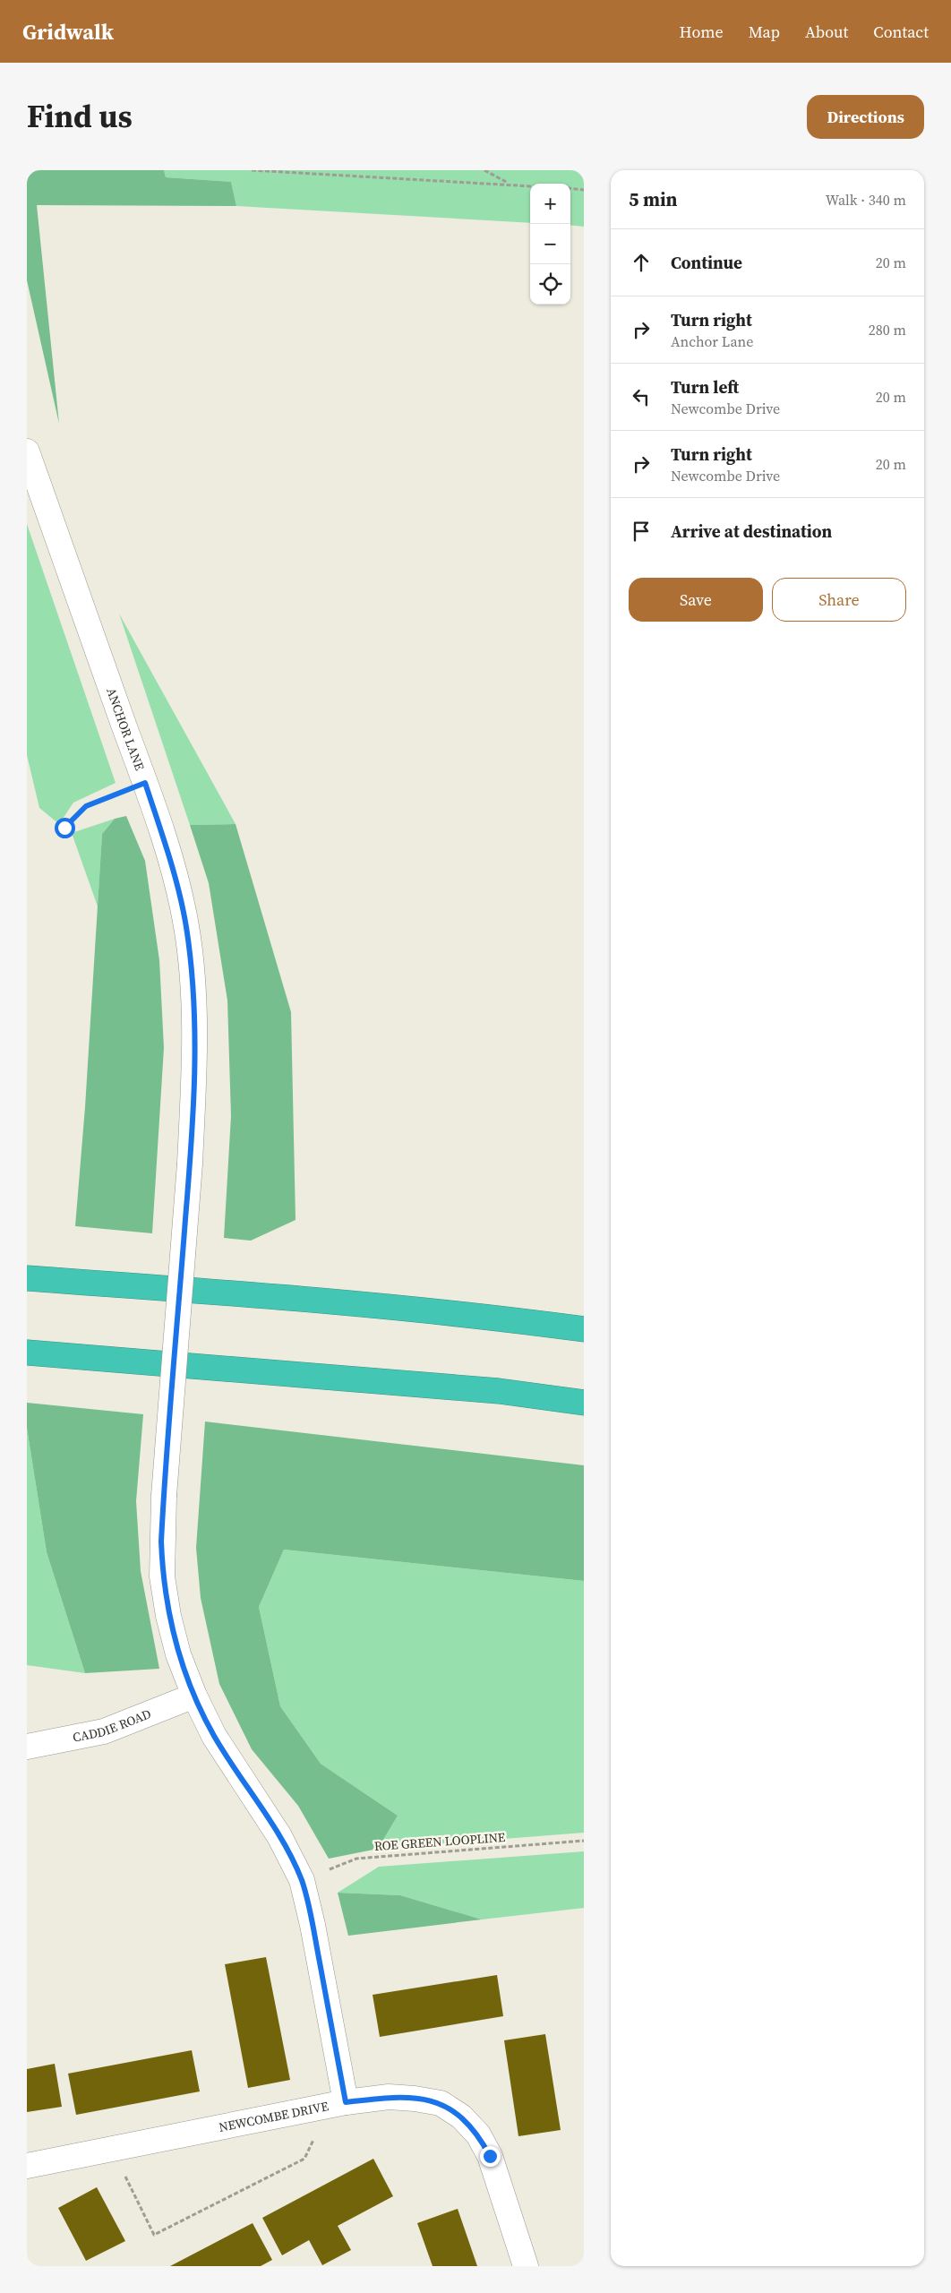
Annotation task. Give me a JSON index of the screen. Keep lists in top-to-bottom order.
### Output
{
  "streets": {
    "street": ["ANCHOR LANE", "CADDIE ROAD", "NEWCOMBE DRIVE"],
    "path": ["ROE GREEN LOOPLINE"]
  },
  "crossings": [
    ["ANCHOR LANE", "CADDIE ROAD"],
    ["ANCHOR LANE", "ROE GREEN LOOPLINE"],
    ["ANCHOR LANE", "NEWCOMBE DRIVE"]
  ],
  "page": {
    "header": "Gridwalk",
    "nav": [
      "Home",
      "Map",
      "About",
      "Contact"
    ],
    "title": "Find us",
    "buttons": [
      "Directions",
      ["Save", "Share"]
    ],
    "heading": ["5 min", "Walk · 340 m"],
    "map_buttons": ["+", "−"],
    "list": [
      ["Continue", "20 m"],
      ["Turn right", "Anchor Lane", "280 m"],
      ["Turn left", "Newcombe Drive", "20 m"],
      ["Turn right", "Newcombe Drive", "20 m"],
      "Arrive at destination"
    ]
  }
}
